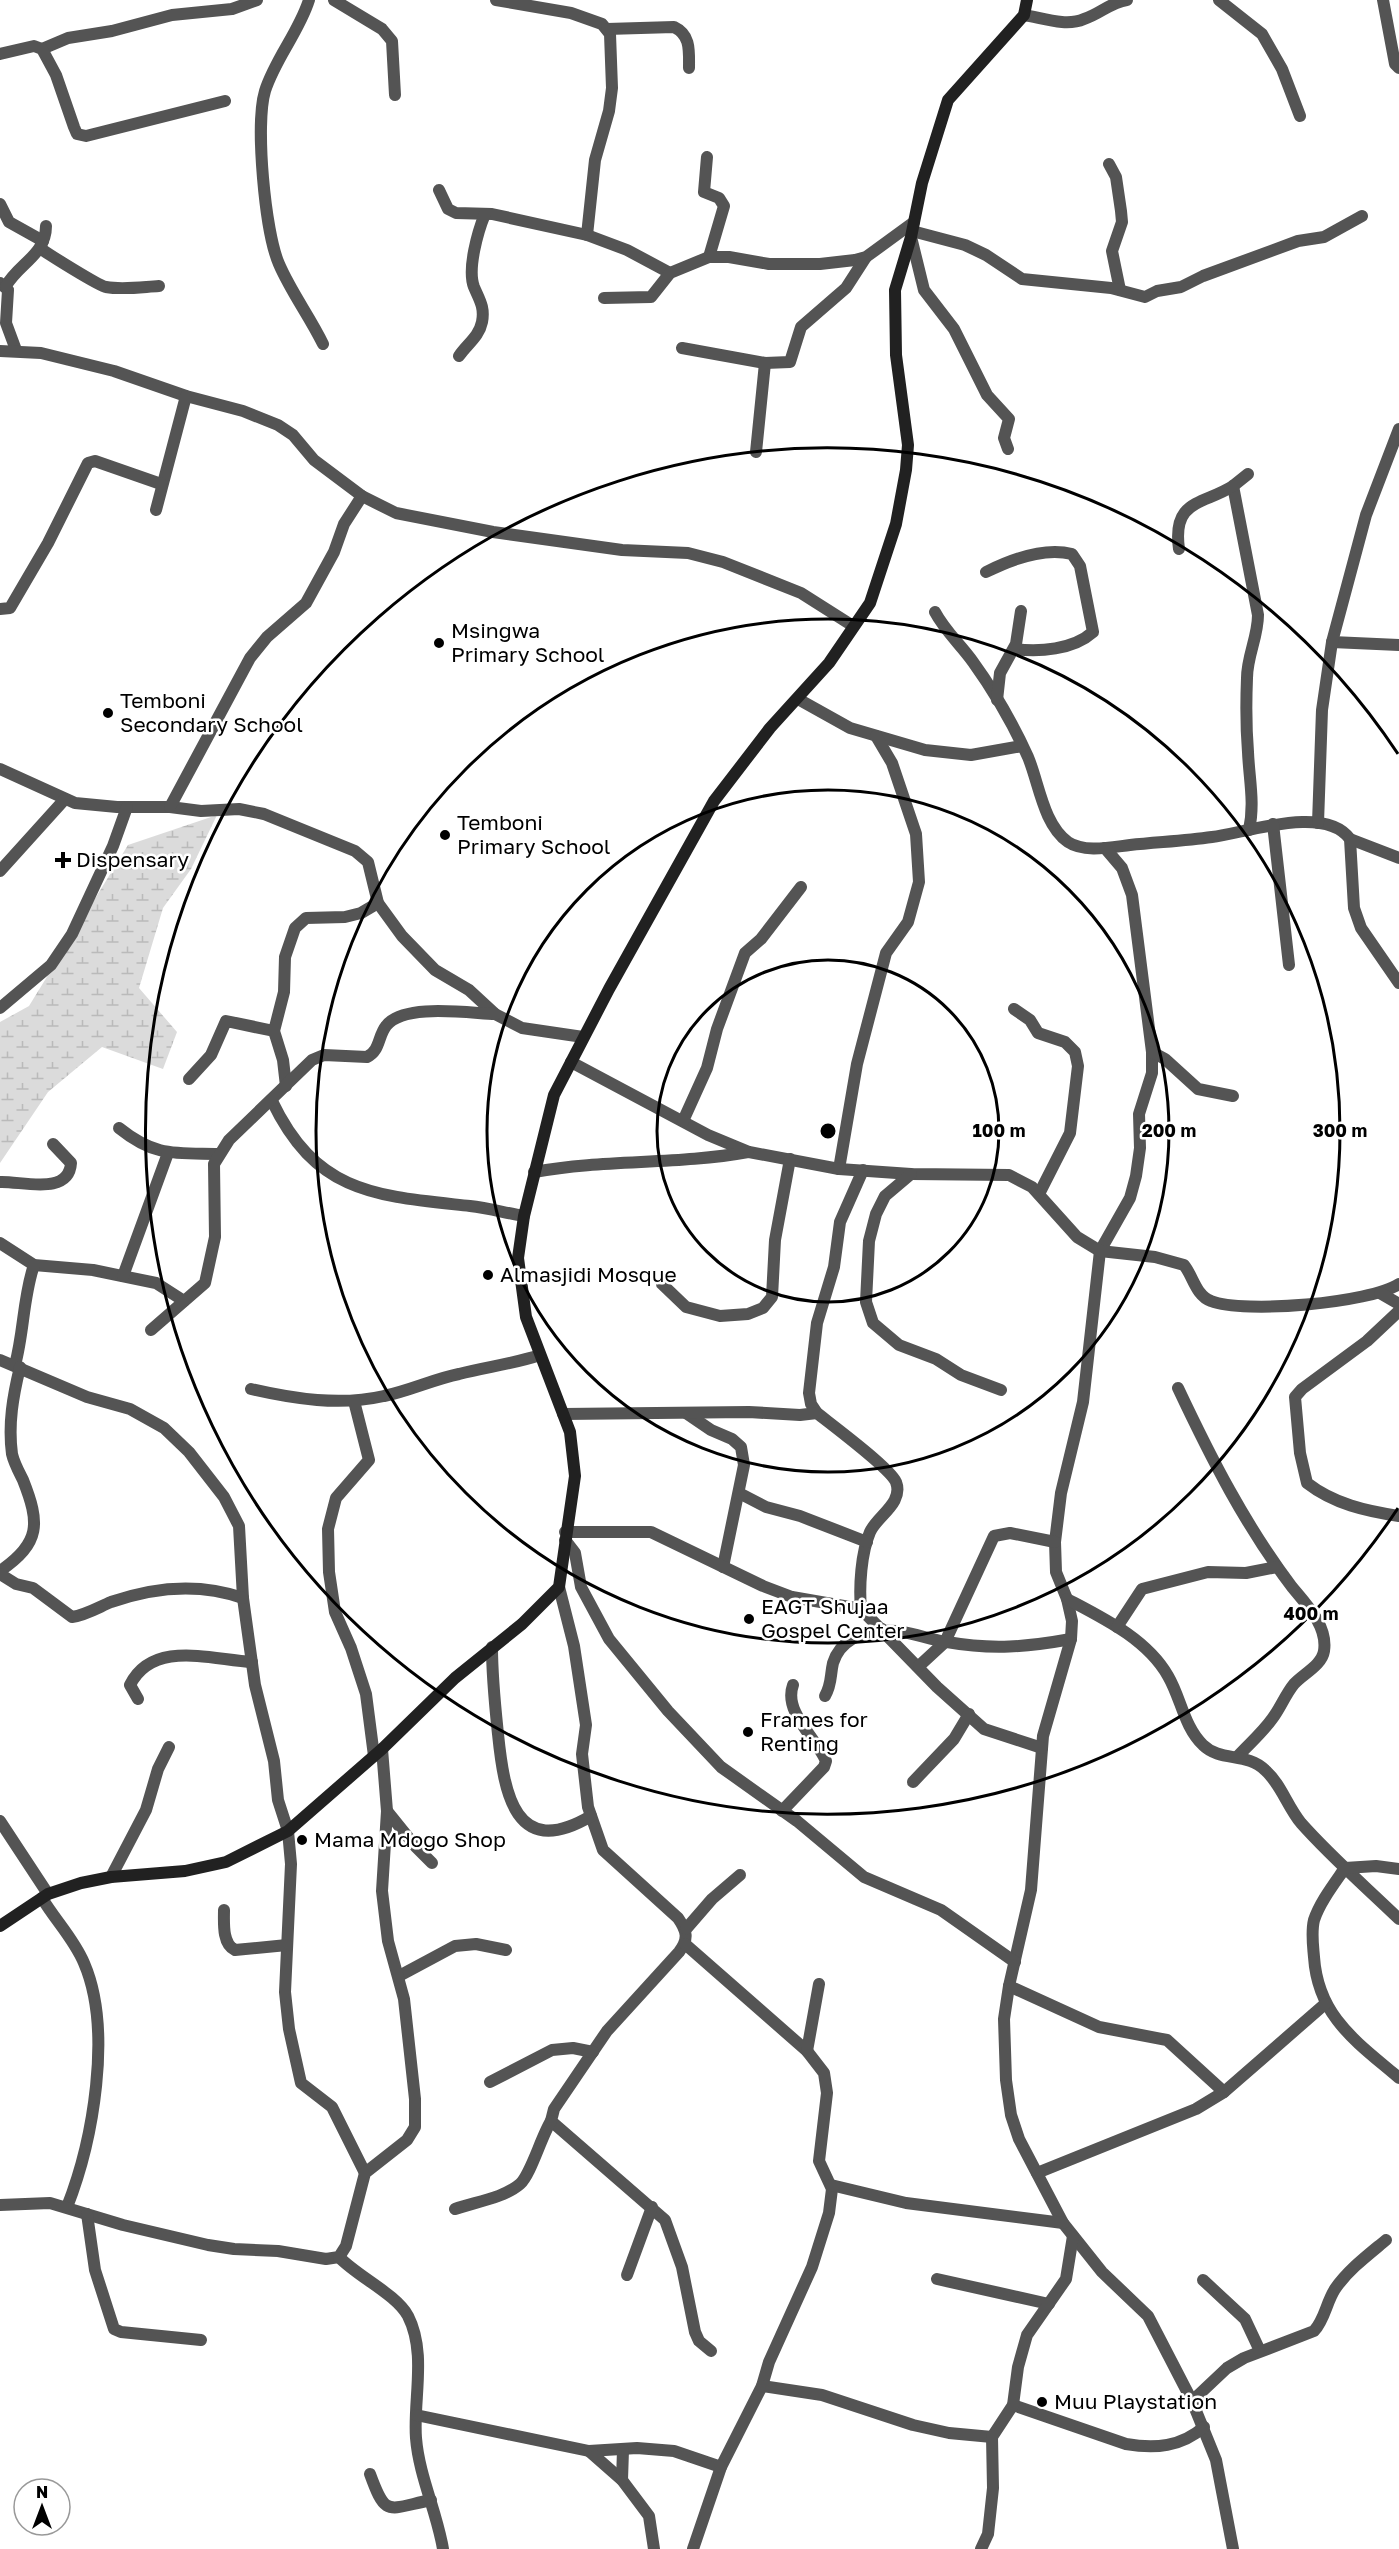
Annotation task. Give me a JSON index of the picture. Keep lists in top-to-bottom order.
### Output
{
  "places": {
    "other": [
      "Msingwa Primary School",
      "Temboni Secondary School",
      "Temboni Primary School",
      "Almasjidi Mosque",
      "EAGT Shujaa Gospel Center",
      "Frames for Renting",
      "Mama Mdogo Shop",
      "Muu Playstation"
    ],
    "health": ["Dispensary"]
  },
  "north": "top",
  "rings": [
    "100 m",
    "200 m",
    "300 m",
    "400 m"
  ]
}
